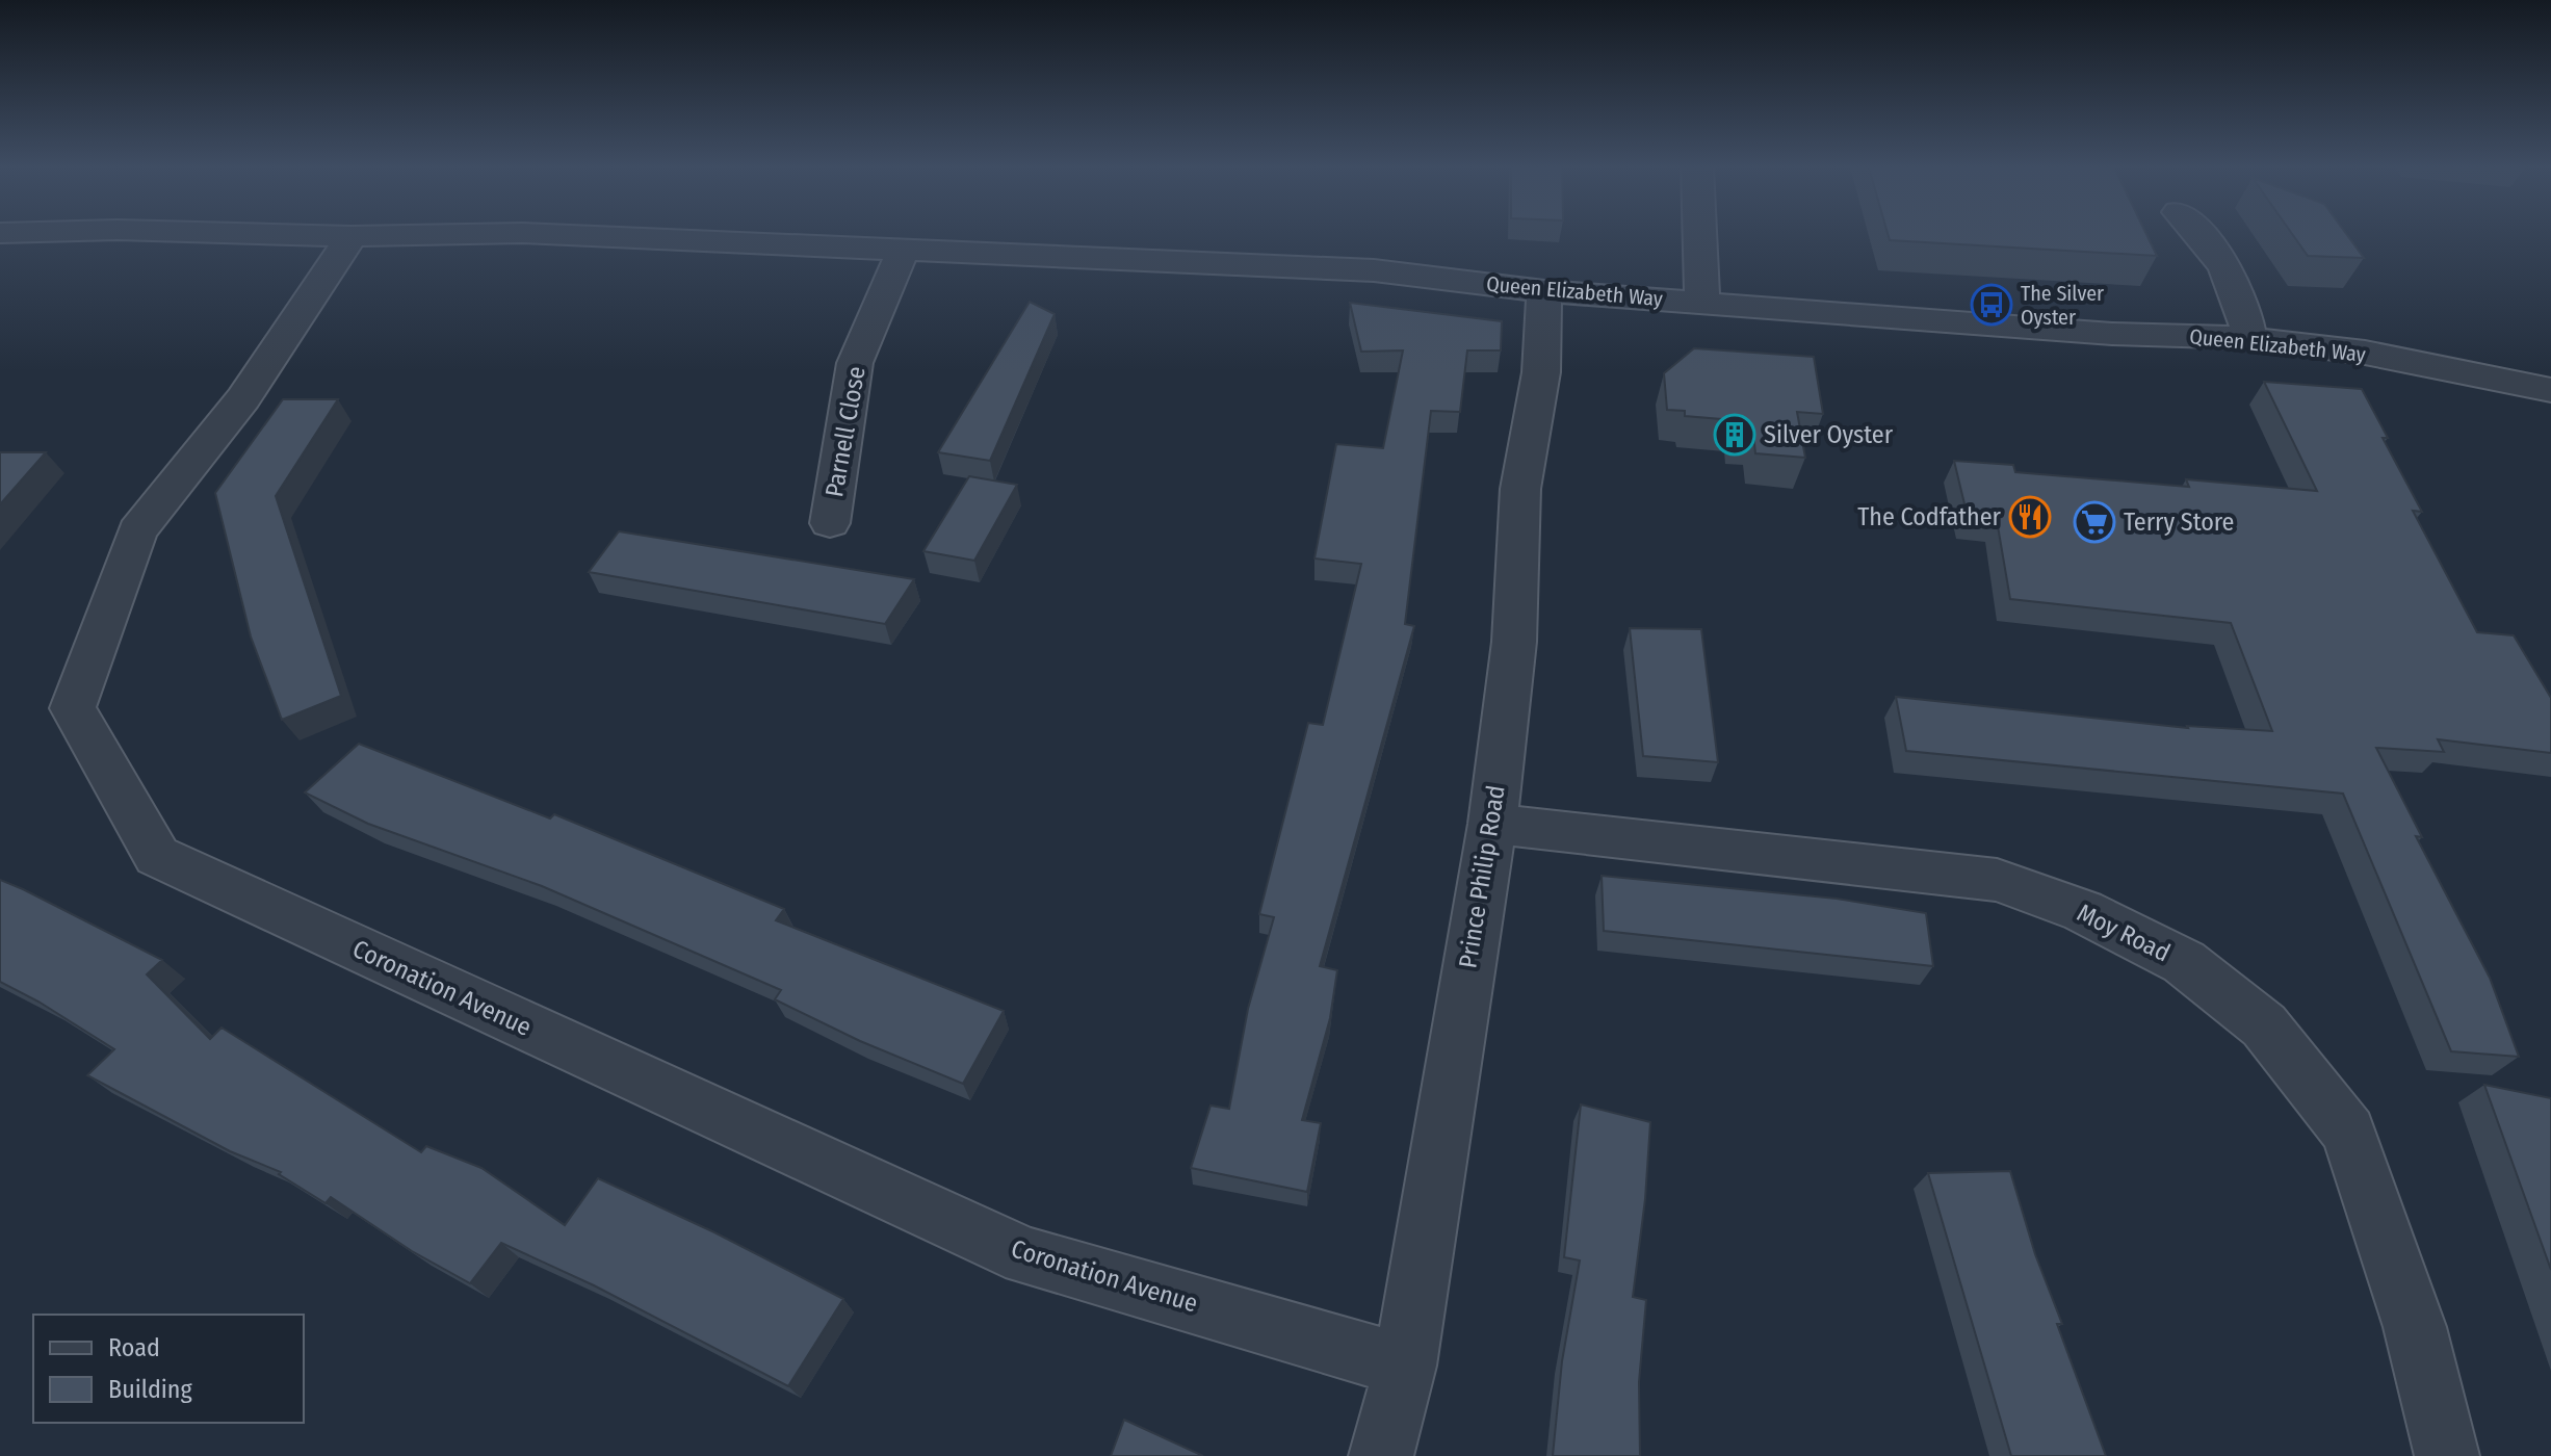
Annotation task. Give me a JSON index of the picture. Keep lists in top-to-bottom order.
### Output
{
  "streets": {
    "street": [
      "Queen Elizabeth Way",
      "Parnell Close",
      "Prince Philip Road",
      "Moy Road",
      "Coronation Avenue"
    ]
  },
  "crossings": [
    ["Queen Elizabeth Way", "Parnell Close"],
    ["Queen Elizabeth Way", "Prince Philip Road"],
    ["Queen Elizabeth Way", "Coronation Avenue"],
    ["Prince Philip Road", "Moy Road"],
    ["Prince Philip Road", "Coronation Avenue"]
  ],
  "places": {
    "bus stop": ["The Silver Oyster"],
    "building": ["Silver Oyster"],
    "restaurant": ["The Codfather"],
    "supermarket": ["Terry Store"]
  },
  "legend": ["Road", "Building"]
}
